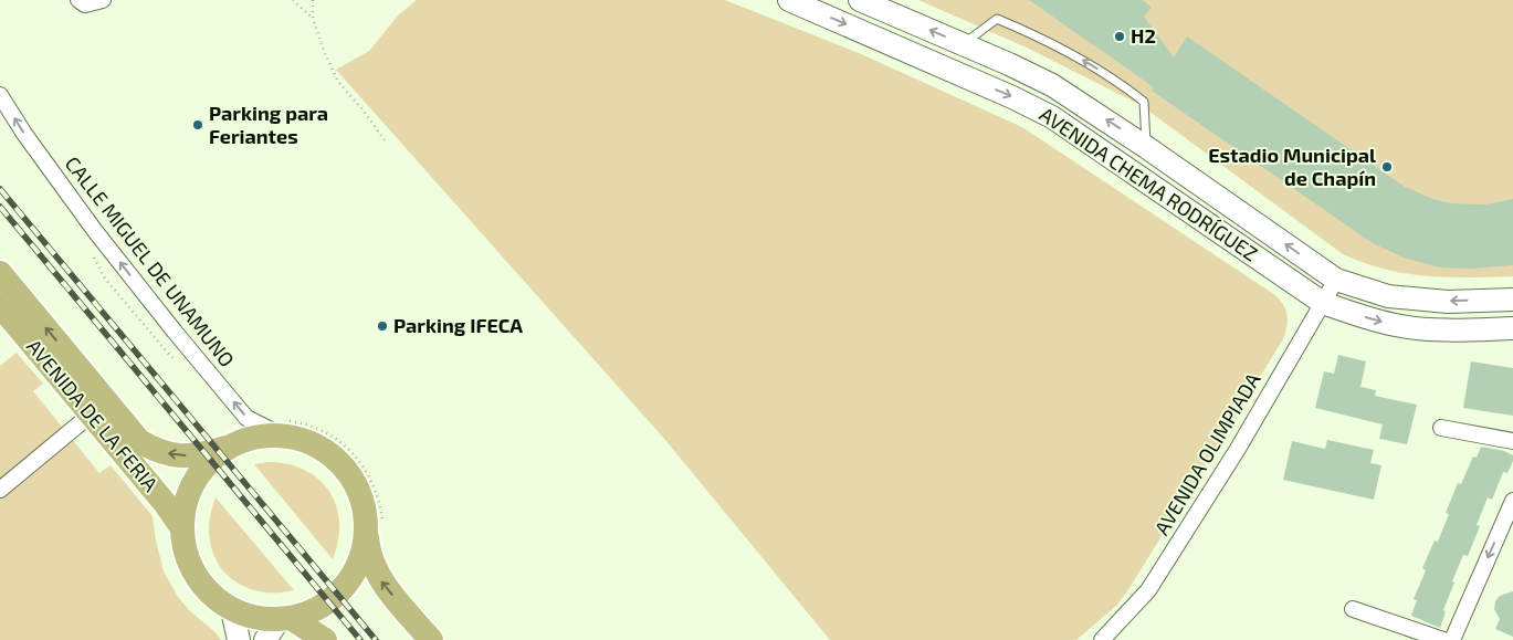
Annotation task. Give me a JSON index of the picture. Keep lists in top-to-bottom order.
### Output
{
  "streets": {
    "main road": ["AVENIDA CHEMA RODRÍGUEZ", "AVENIDA DE LA FERIA"],
    "street": ["CALLE MIGUEL DE UNAMUNO", "AVENIDA OLIMPIADA"]
  },
  "crossings": [
    ["AVENIDA CHEMA RODRÍGUEZ", "AVENIDA OLIMPIADA"],
    ["CALLE MIGUEL DE UNAMUNO", "AVENIDA DE LA FERIA"]
  ],
  "one_way": ["CALLE MIGUEL DE UNAMUNO"],
  "places": [
    "H2",
    "Parking para Feriantes",
    "Estadio Municipal de Chapín",
    "Parking IFECA"
  ]
}
